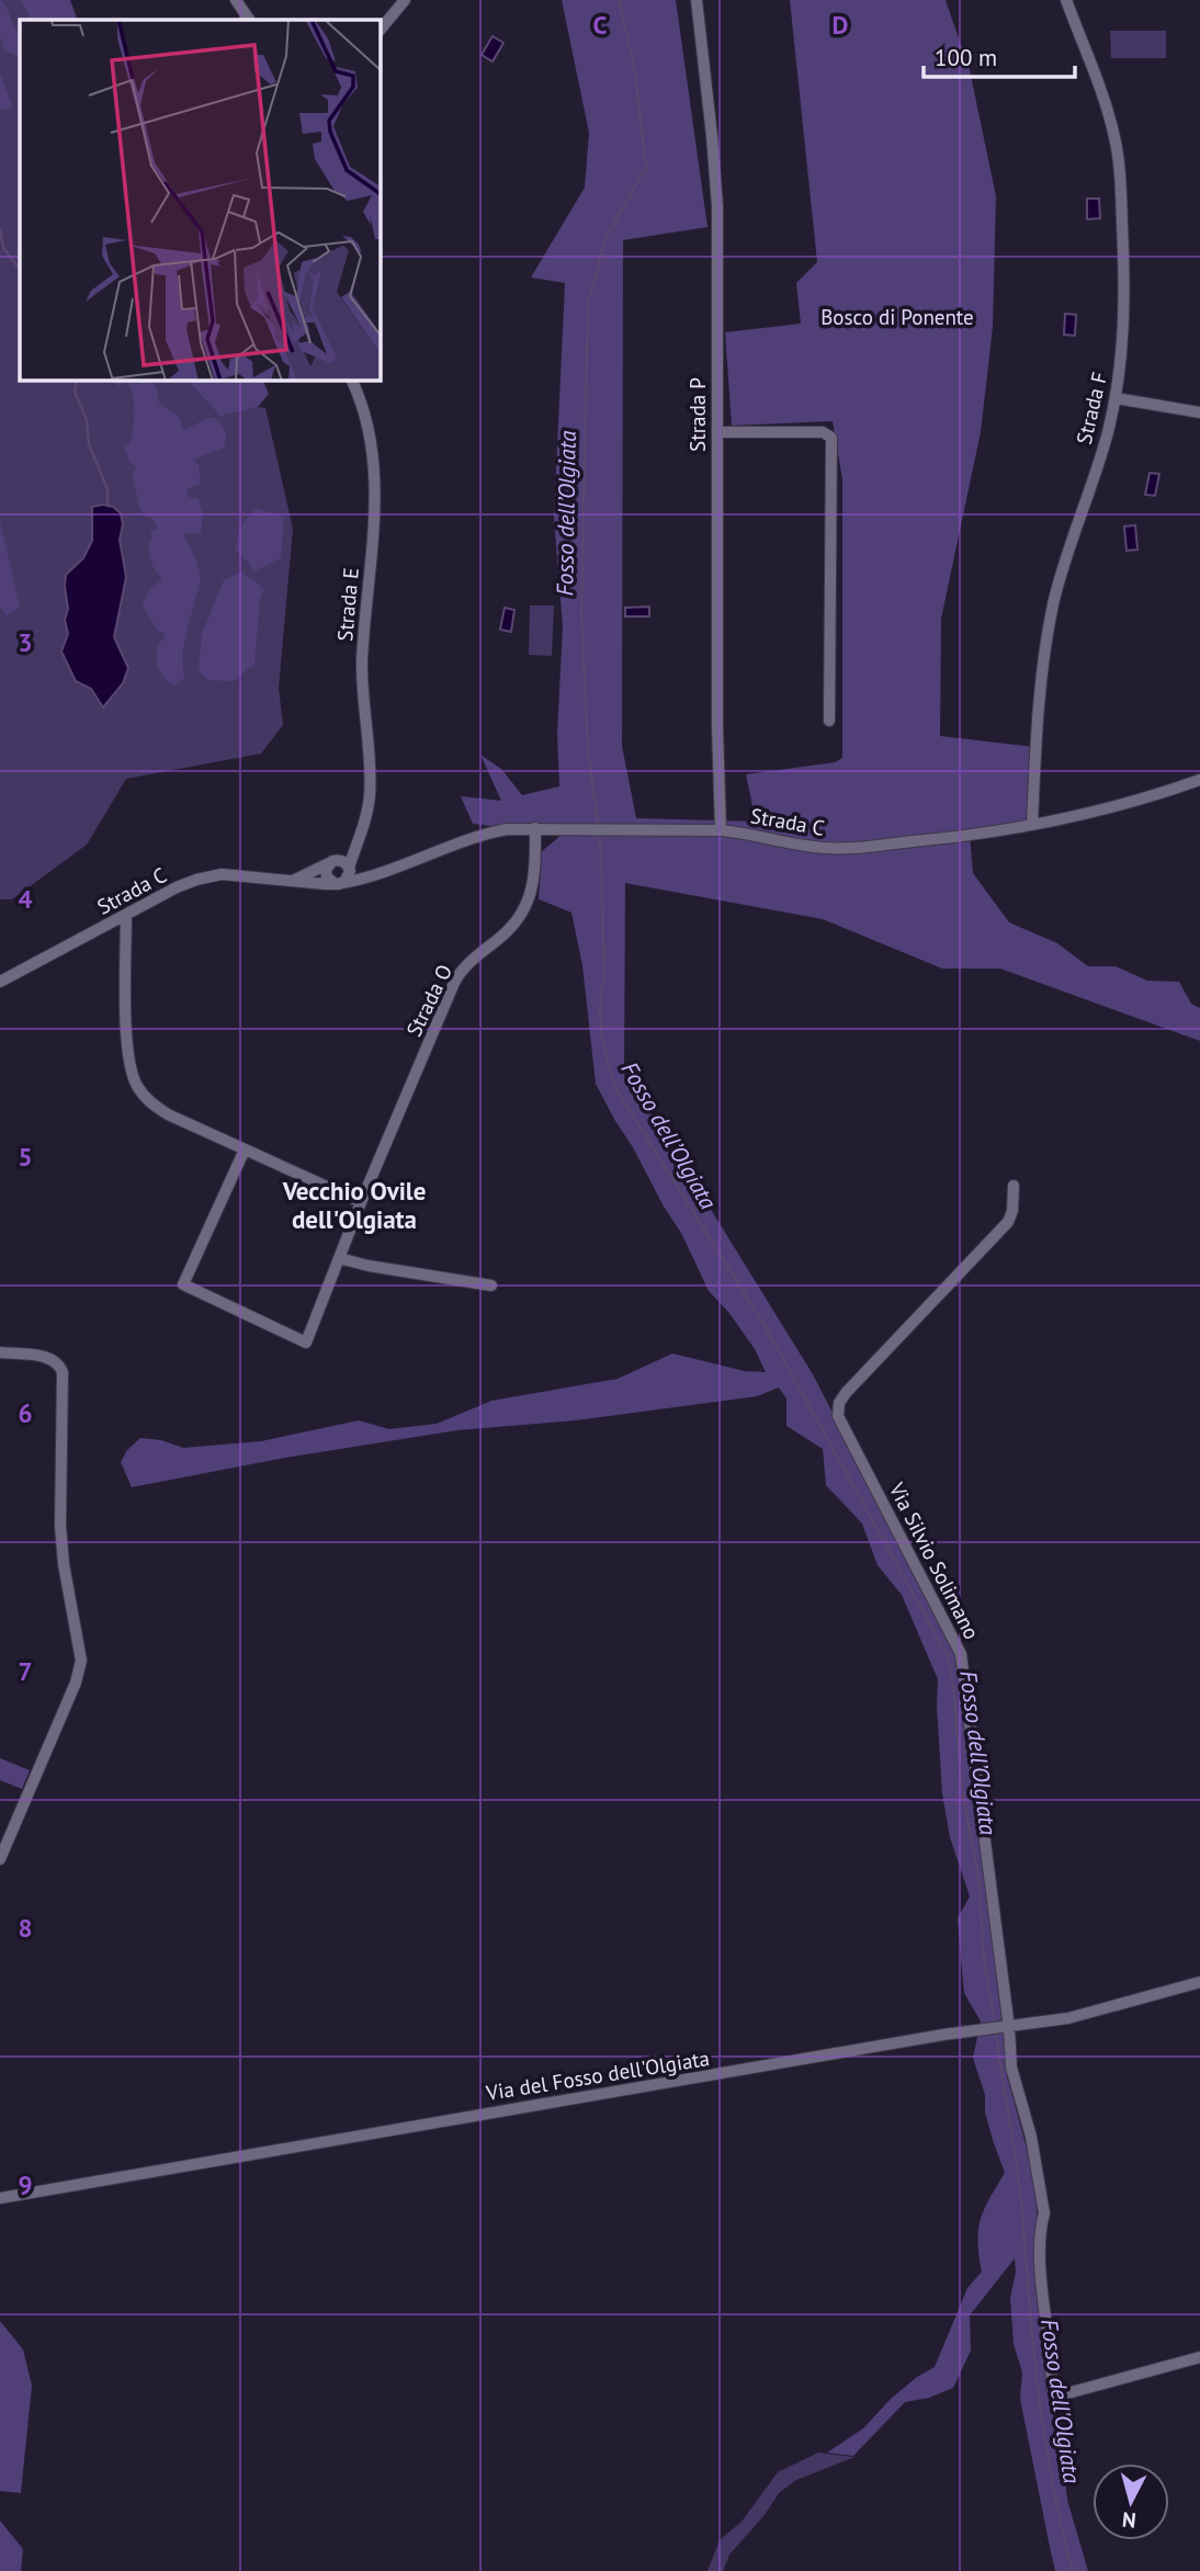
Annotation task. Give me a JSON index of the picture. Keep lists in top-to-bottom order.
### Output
{
  "streets": {
    "street": [
      "Strada F",
      "Strada P",
      "Strada E",
      "Strada C",
      "Strada O",
      "Via Silvio Solimano",
      "Via del Fosso dell'Olgiata"
    ]
  },
  "crossings": [
    ["Strada F", "Strada C"],
    ["Strada P", "Strada C"],
    ["Strada E", "Strada C"],
    ["Strada C", "Strada O"],
    ["Via Silvio Solimano", "Via del Fosso dell'Olgiata"]
  ],
  "districts": ["Vecchio Ovile dell'Olgiata"],
  "water": ["Fosso dell’Olgiata", "Fosso dell'Olgiata"],
  "parks": ["Bosco di Ponente"],
  "scale_bar": "100 m",
  "north": "bottom",
  "grid": {
    "columns": ["C", "D"],
    "rows": [
      "3",
      "4",
      "5",
      "6",
      "7",
      "8",
      "9"
    ]
  }
}
